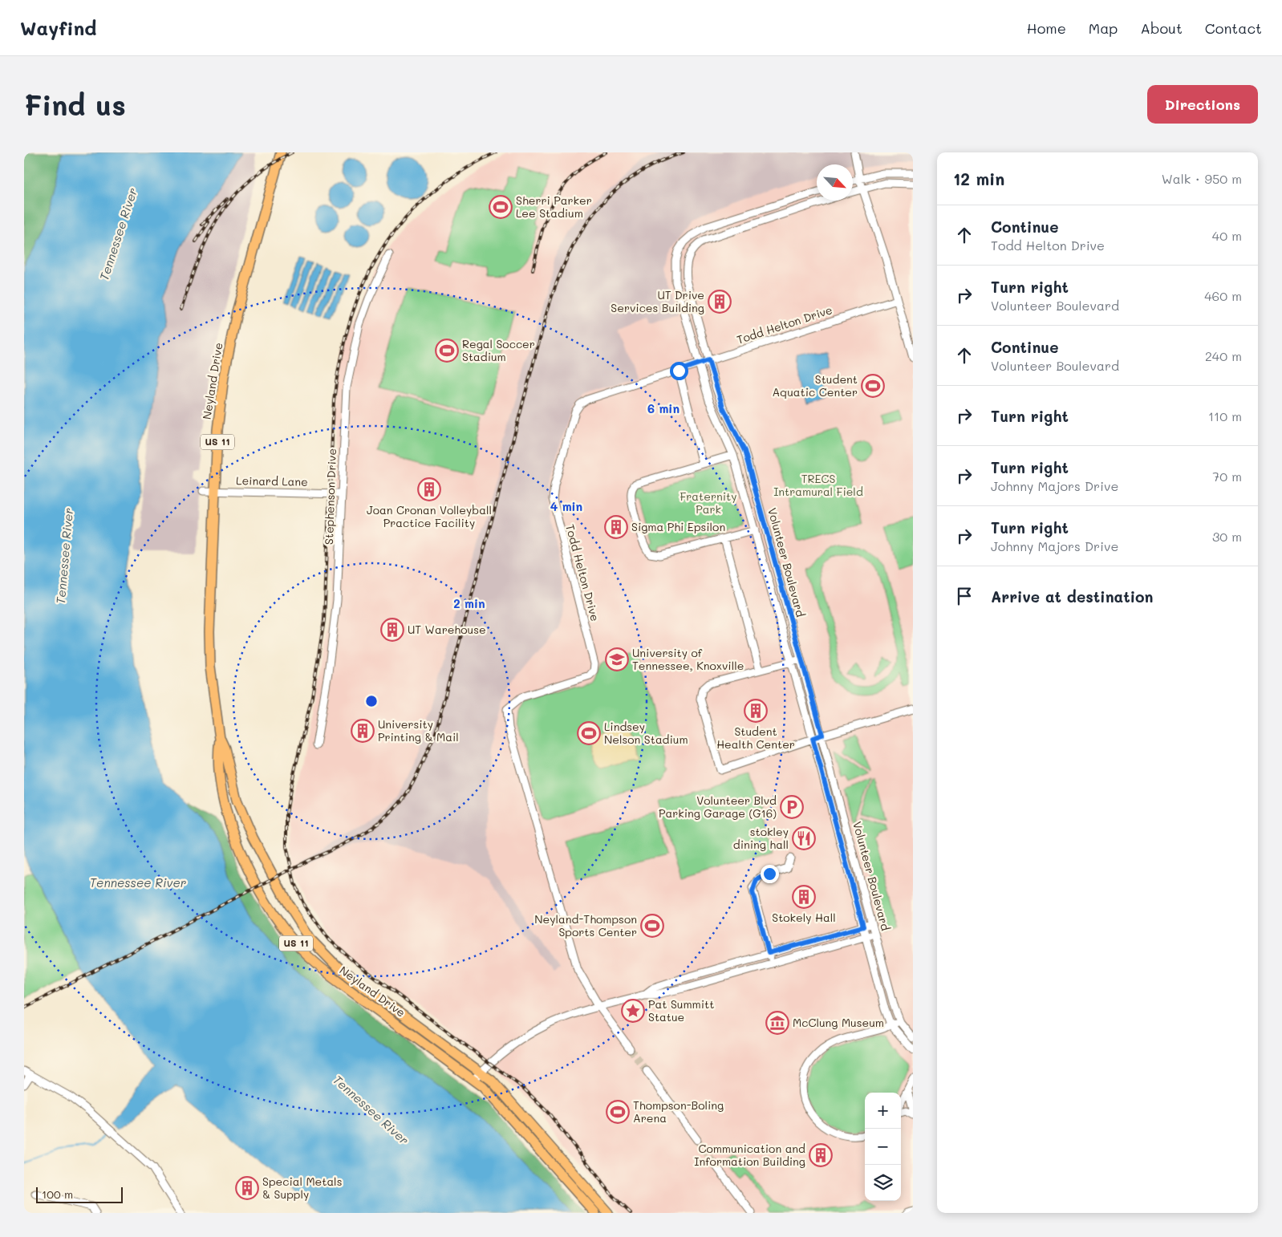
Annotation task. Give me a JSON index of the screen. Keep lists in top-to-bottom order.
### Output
{
  "streets": {
    "main road": ["Neyland Drive", "US 11"],
    "street": [
      "Todd Helton Drive",
      "Leinard Lane",
      "Stephenson Drive",
      "Volunteer Boulevard"
    ]
  },
  "crossings": [
    ["Todd Helton Drive", "Volunteer Boulevard"],
    ["Neyland Drive", "Leinard Lane"],
    ["Leinard Lane", "Stephenson Drive"]
  ],
  "water": ["Tennessee River"],
  "parks": ["TRECS Intramural Field", "Fraternity Park"],
  "places": {
    "sports": [
      "Sherri Parker Lee Stadium",
      "Regal Soccer Stadium",
      "Student Aquatic Center",
      "Lindsey Nelson Stadium",
      "Neyland-Thompson Sports Center",
      "Thompson-Boling Arena"
    ],
    "building": [
      "UT Drive Services Building",
      "Joan Cronan Volleyball Practice Facility",
      "Sigma Phi Epsilon",
      "UT Warehouse",
      "Student Health Center",
      "University Printing & Mail",
      "Stokely Hall",
      "Communication and Information Building",
      "Special Metals & Supply"
    ],
    "school or university": ["University of Tennessee, Knoxville"],
    "parking": ["Volunteer Blvd Parking Garage (G16)"],
    "restaurant": ["stokley dining hall"],
    "place": ["Pat Summitt Statue"],
    "museum": ["McClung Museum"]
  },
  "scale_bar": "100 m",
  "north": "bottom right",
  "page": {
    "header": "Wayfind",
    "nav": [
      "Home",
      "Map",
      "About",
      "Contact"
    ],
    "buttons": "Directions",
    "title": "Find us",
    "heading": ["12 min", "Walk · 950 m"],
    "list": [
      ["Continue", "Todd Helton Drive", "40 m"],
      ["Turn right", "Volunteer Boulevard", "460 m"],
      ["Continue", "Volunteer Boulevard", "240 m"],
      ["Turn right", "110 m"],
      ["Turn right", "Johnny Majors Drive", "70 m"],
      ["Turn right", "Johnny Majors Drive", "30 m"],
      "Arrive at destination"
    ],
    "map_buttons": ["+", "−"],
    "scale": "100 m"
  },
  "rings": ["6 min", "4 min", "2 min"]
}
